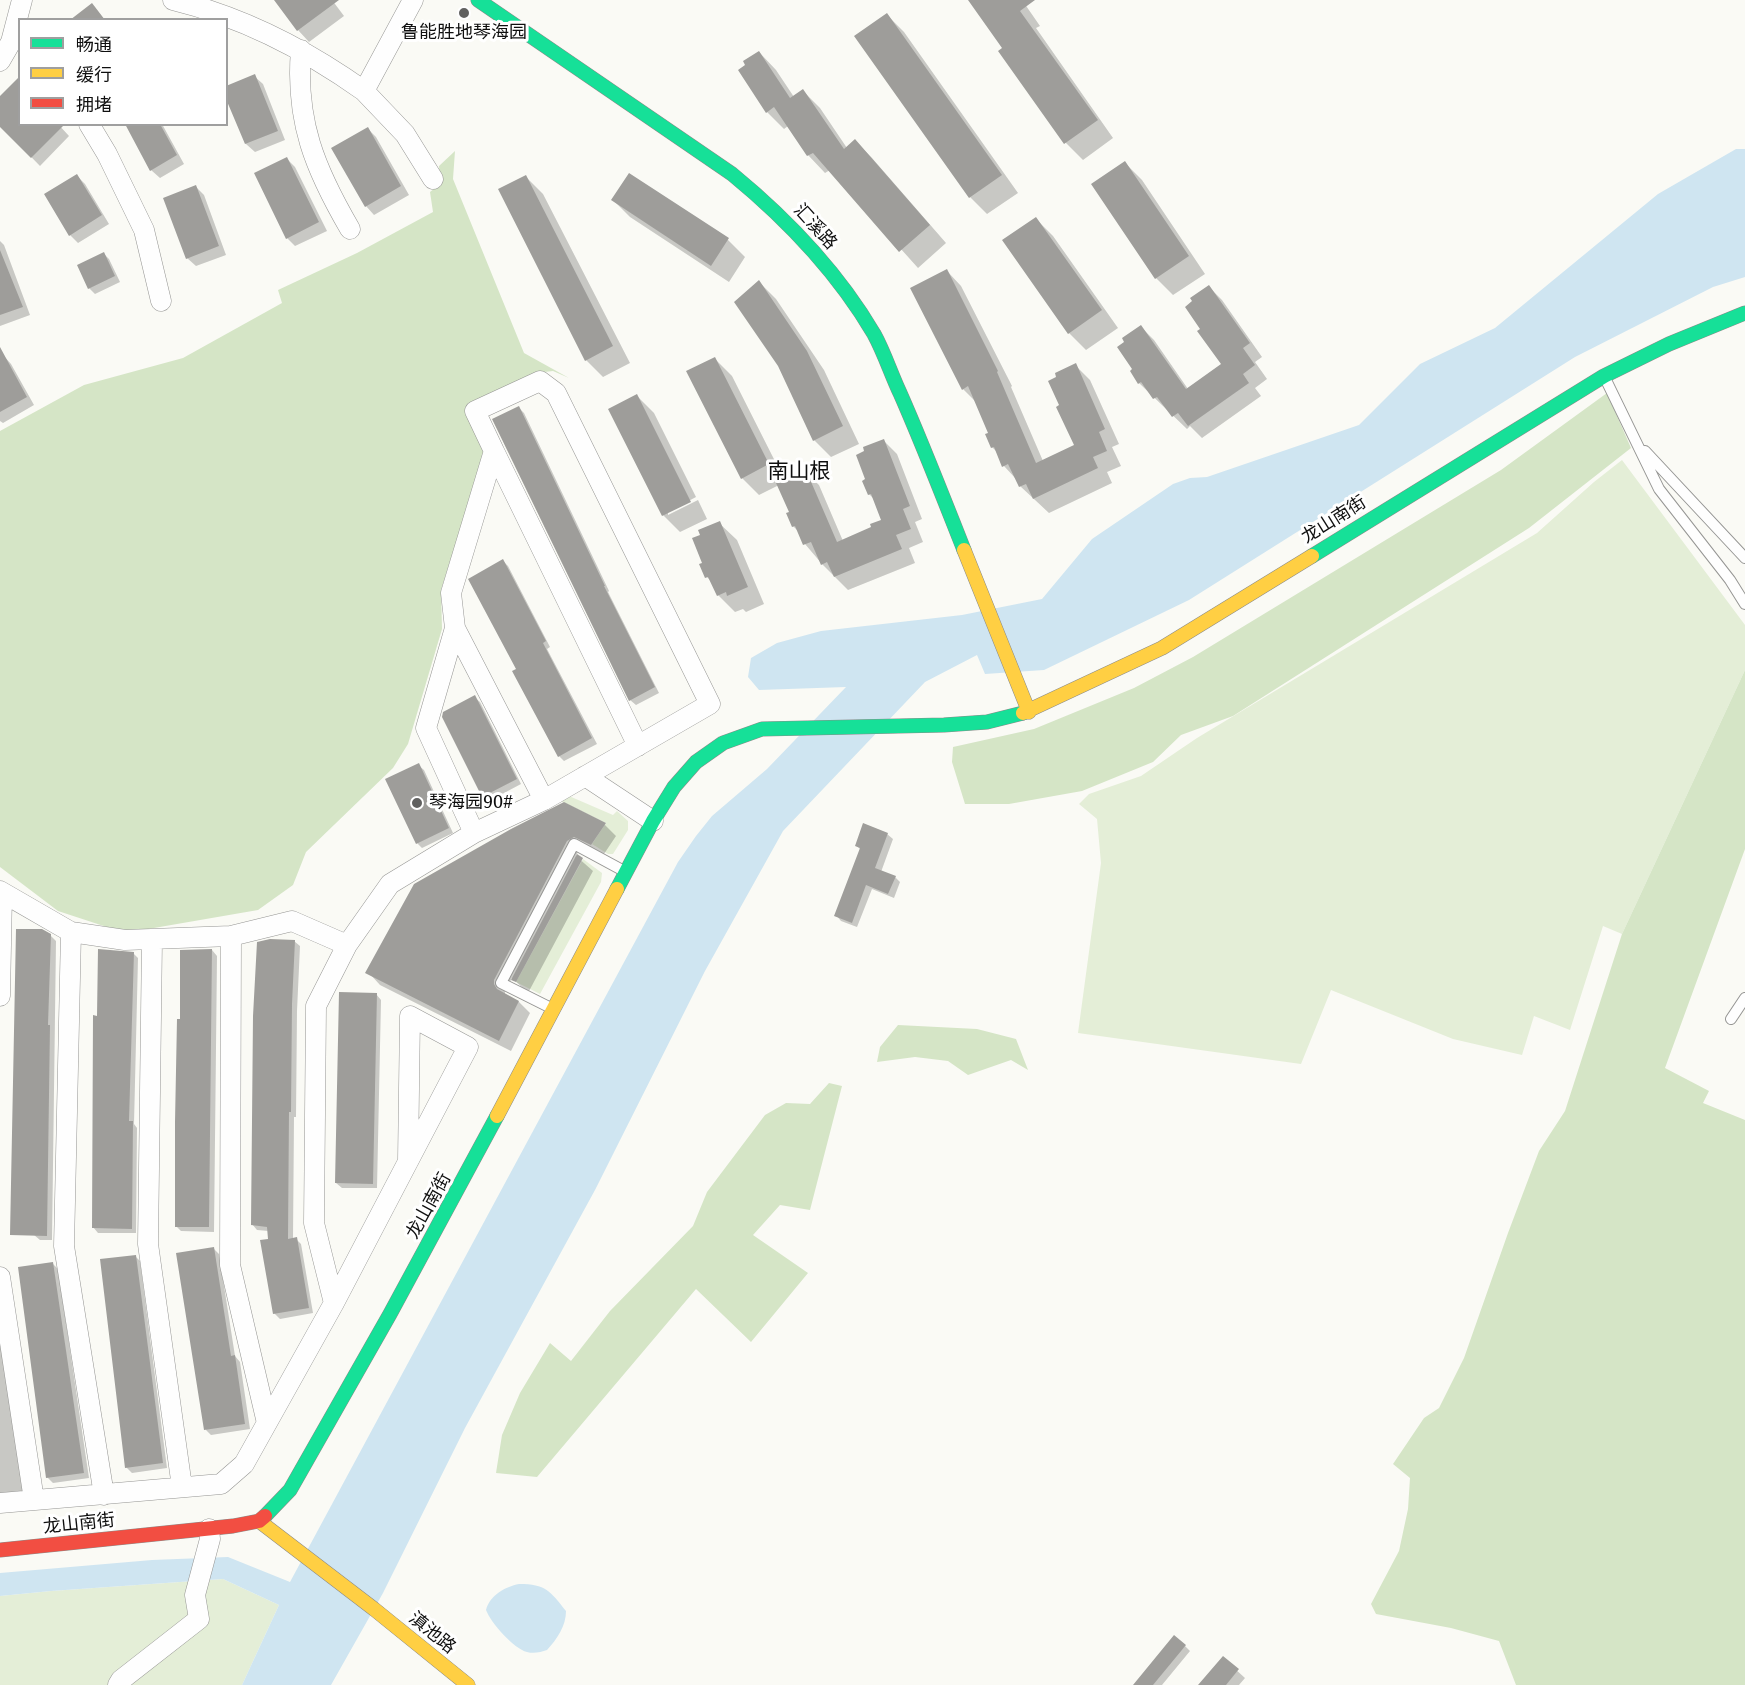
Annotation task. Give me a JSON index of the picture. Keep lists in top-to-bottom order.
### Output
{
  "streets": {
    "street": ["汇溪路", "龙山南街", "滇池路"]
  },
  "crossings": [
    ["汇溪路", "龙山南街"],
    ["龙山南街", "滇池路"]
  ],
  "districts": ["南山根"],
  "places": ["鲁能胜地琴海园", "琴海园90#"],
  "legend": ["畅通", "缓行", "拥堵"]
}
